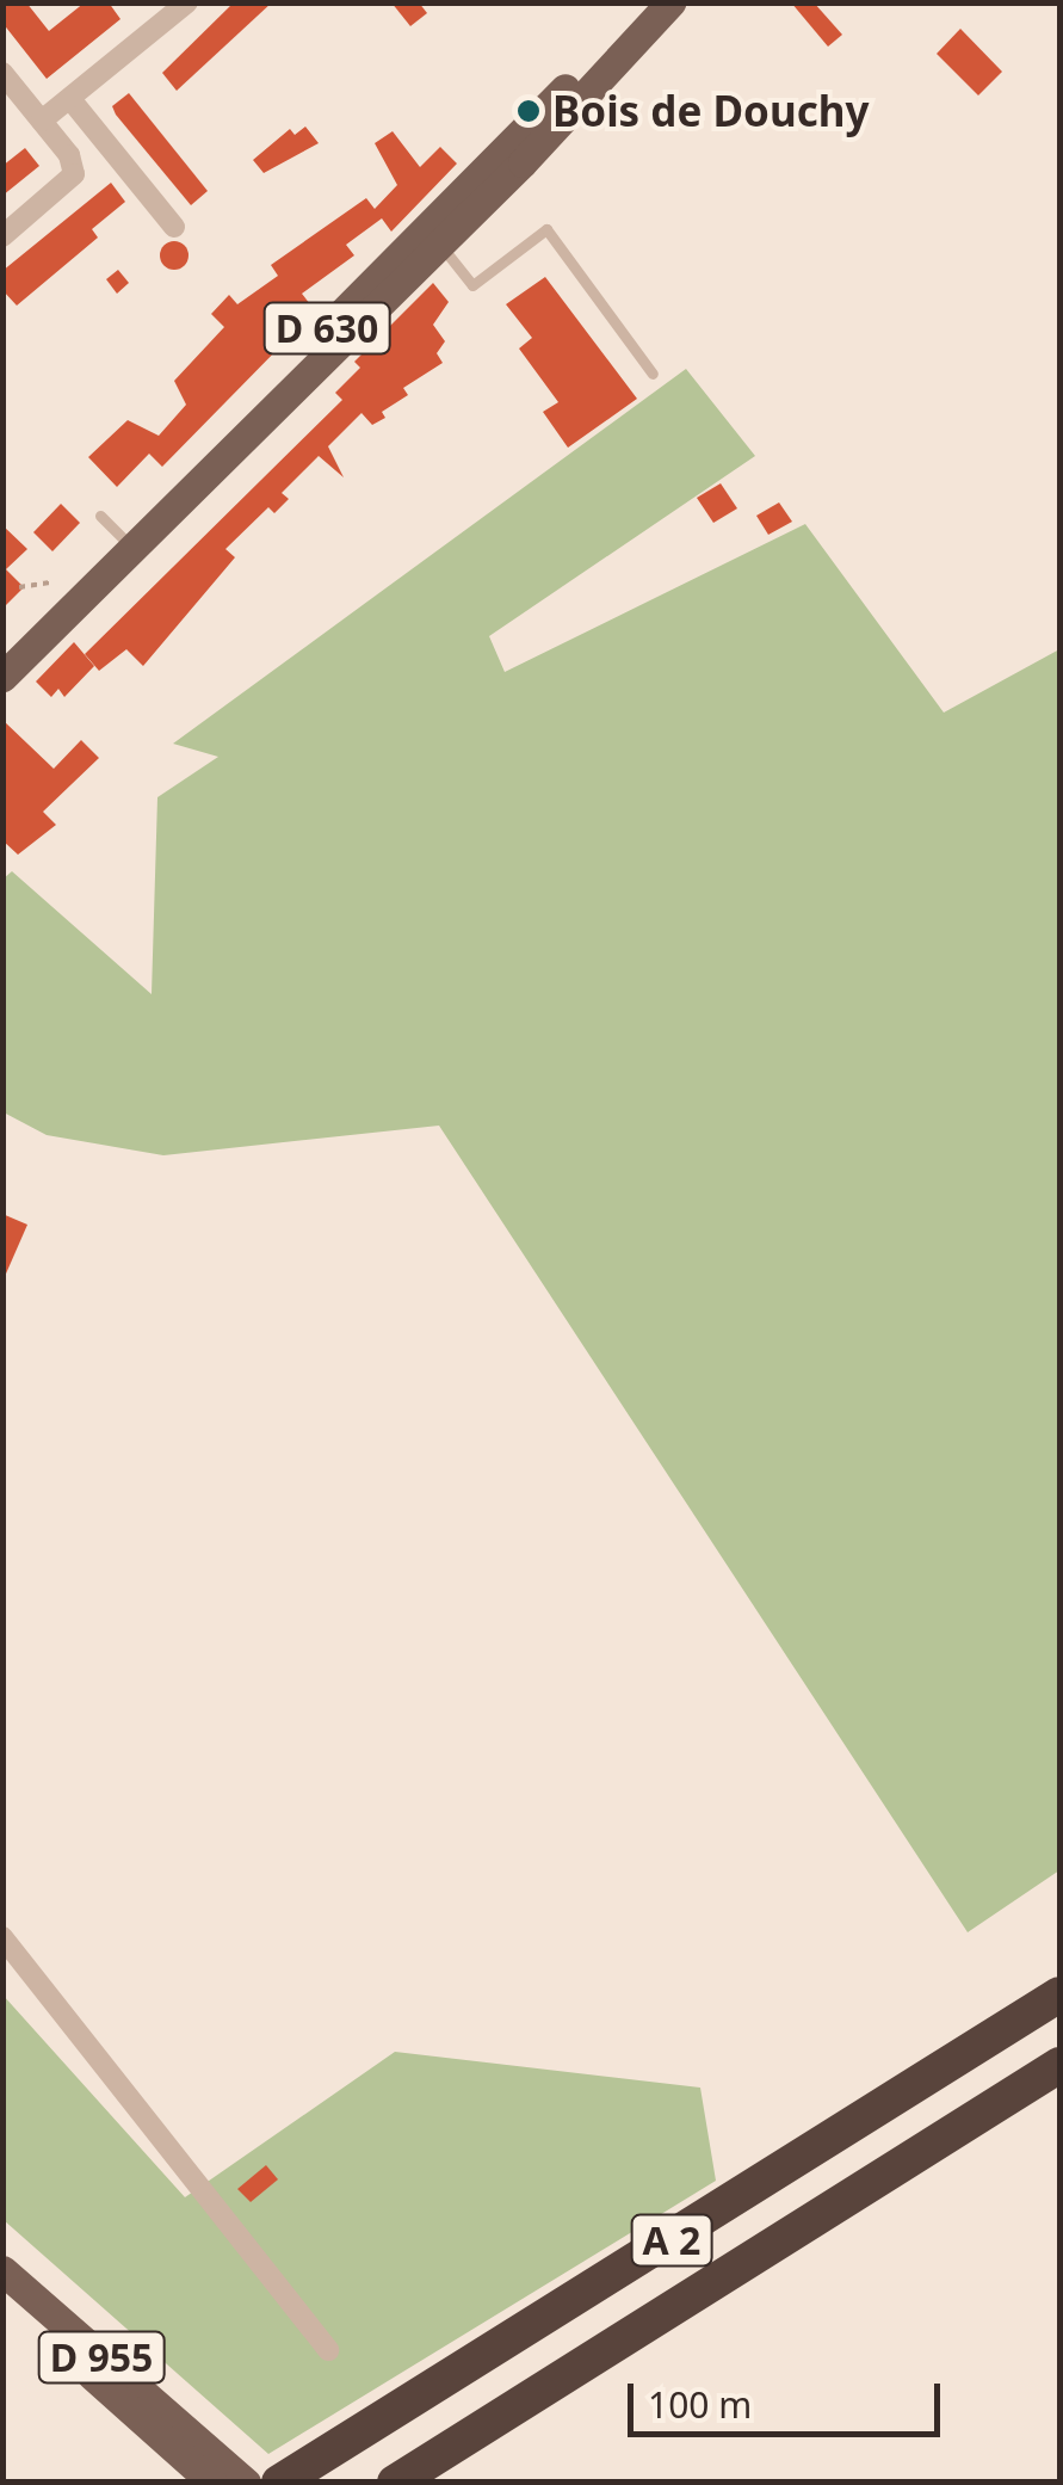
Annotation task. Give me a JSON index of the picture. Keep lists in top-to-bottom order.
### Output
{
  "streets": {
    "highway": ["A 2"],
    "main road": ["D 630", "D 955"]
  },
  "places": ["Bois de Douchy"],
  "scale_bar": "100 m"
}
